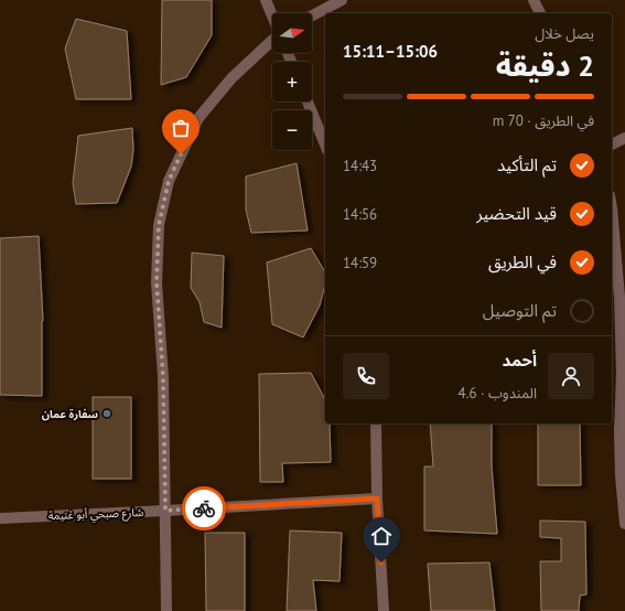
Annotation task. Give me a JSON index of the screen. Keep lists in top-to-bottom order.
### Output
{
  "streets": {
    "street": ["شارع صبحي أبو غنيمة"]
  },
  "places": ["سفارة عمان"],
  "north": "right",
  "page": {
    "map_buttons": ["+", "−"],
    "heading": ["2 دقيقة", "يصل خلال", "15:06–15:11"],
    "panel": ["أحمد", "المندوب · 4.6"],
    "bar": "في الطريق · 70 m",
    "list": [
      ["تم التأكيد", "14:43"],
      ["قيد التحضير", "14:56"],
      ["في الطريق", "14:59"],
      "تم التوصيل"
    ]
  }
}
